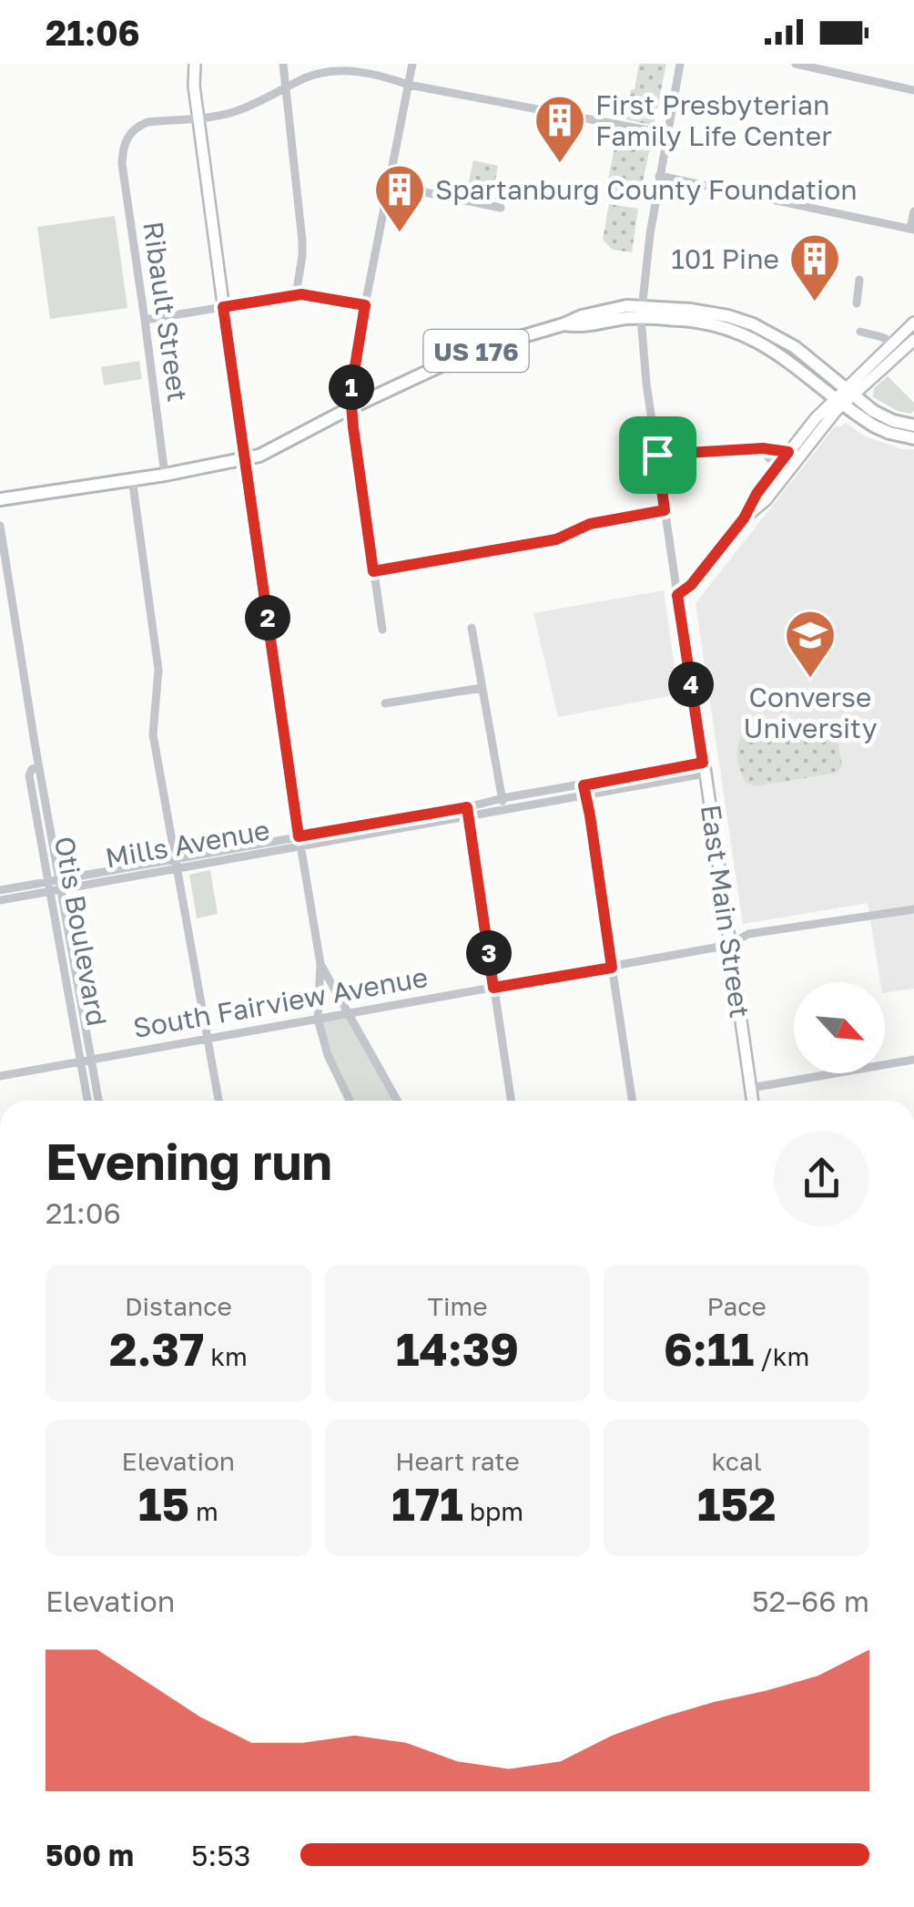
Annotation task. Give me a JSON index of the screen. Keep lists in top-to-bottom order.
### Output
{
  "streets": {
    "highway": ["US 176"],
    "main road": ["East Main Street"],
    "street": [
      "Ribault Street",
      "Mills Avenue",
      "Otis Boulevard",
      "South Fairview Avenue"
    ]
  },
  "crossings": [
    ["Ribault Street", "US 176"],
    ["US 176", "East Main Street"],
    ["Mills Avenue", "East Main Street"],
    ["Mills Avenue", "Otis Boulevard"],
    ["East Main Street", "South Fairview Avenue"],
    ["Otis Boulevard", "South Fairview Avenue"]
  ],
  "places": {
    "building": ["First Presbyterian Family Life Center", "Spartanburg County Foundation", "101 Pine"],
    "school or university": ["Converse University"]
  },
  "north": "bottom right",
  "page": {
    "status": "21:06",
    "pins": [
      "1",
      "2",
      "4",
      "3"
    ],
    "heading": ["Evening run", "21:06"],
    "stats": [
      ["Distance", "2.37 km"],
      ["Time", "14:39"],
      ["Pace", "6:11 /km"],
      ["Elevation", "15 m"],
      ["Heart rate", "171 bpm"],
      ["kcal", "152"]
    ],
    "chart": ["Elevation", "52–66 m"],
    "list": [
      {
        "name": "500 m",
        "note": "5:53"
      }
    ]
  }
}
